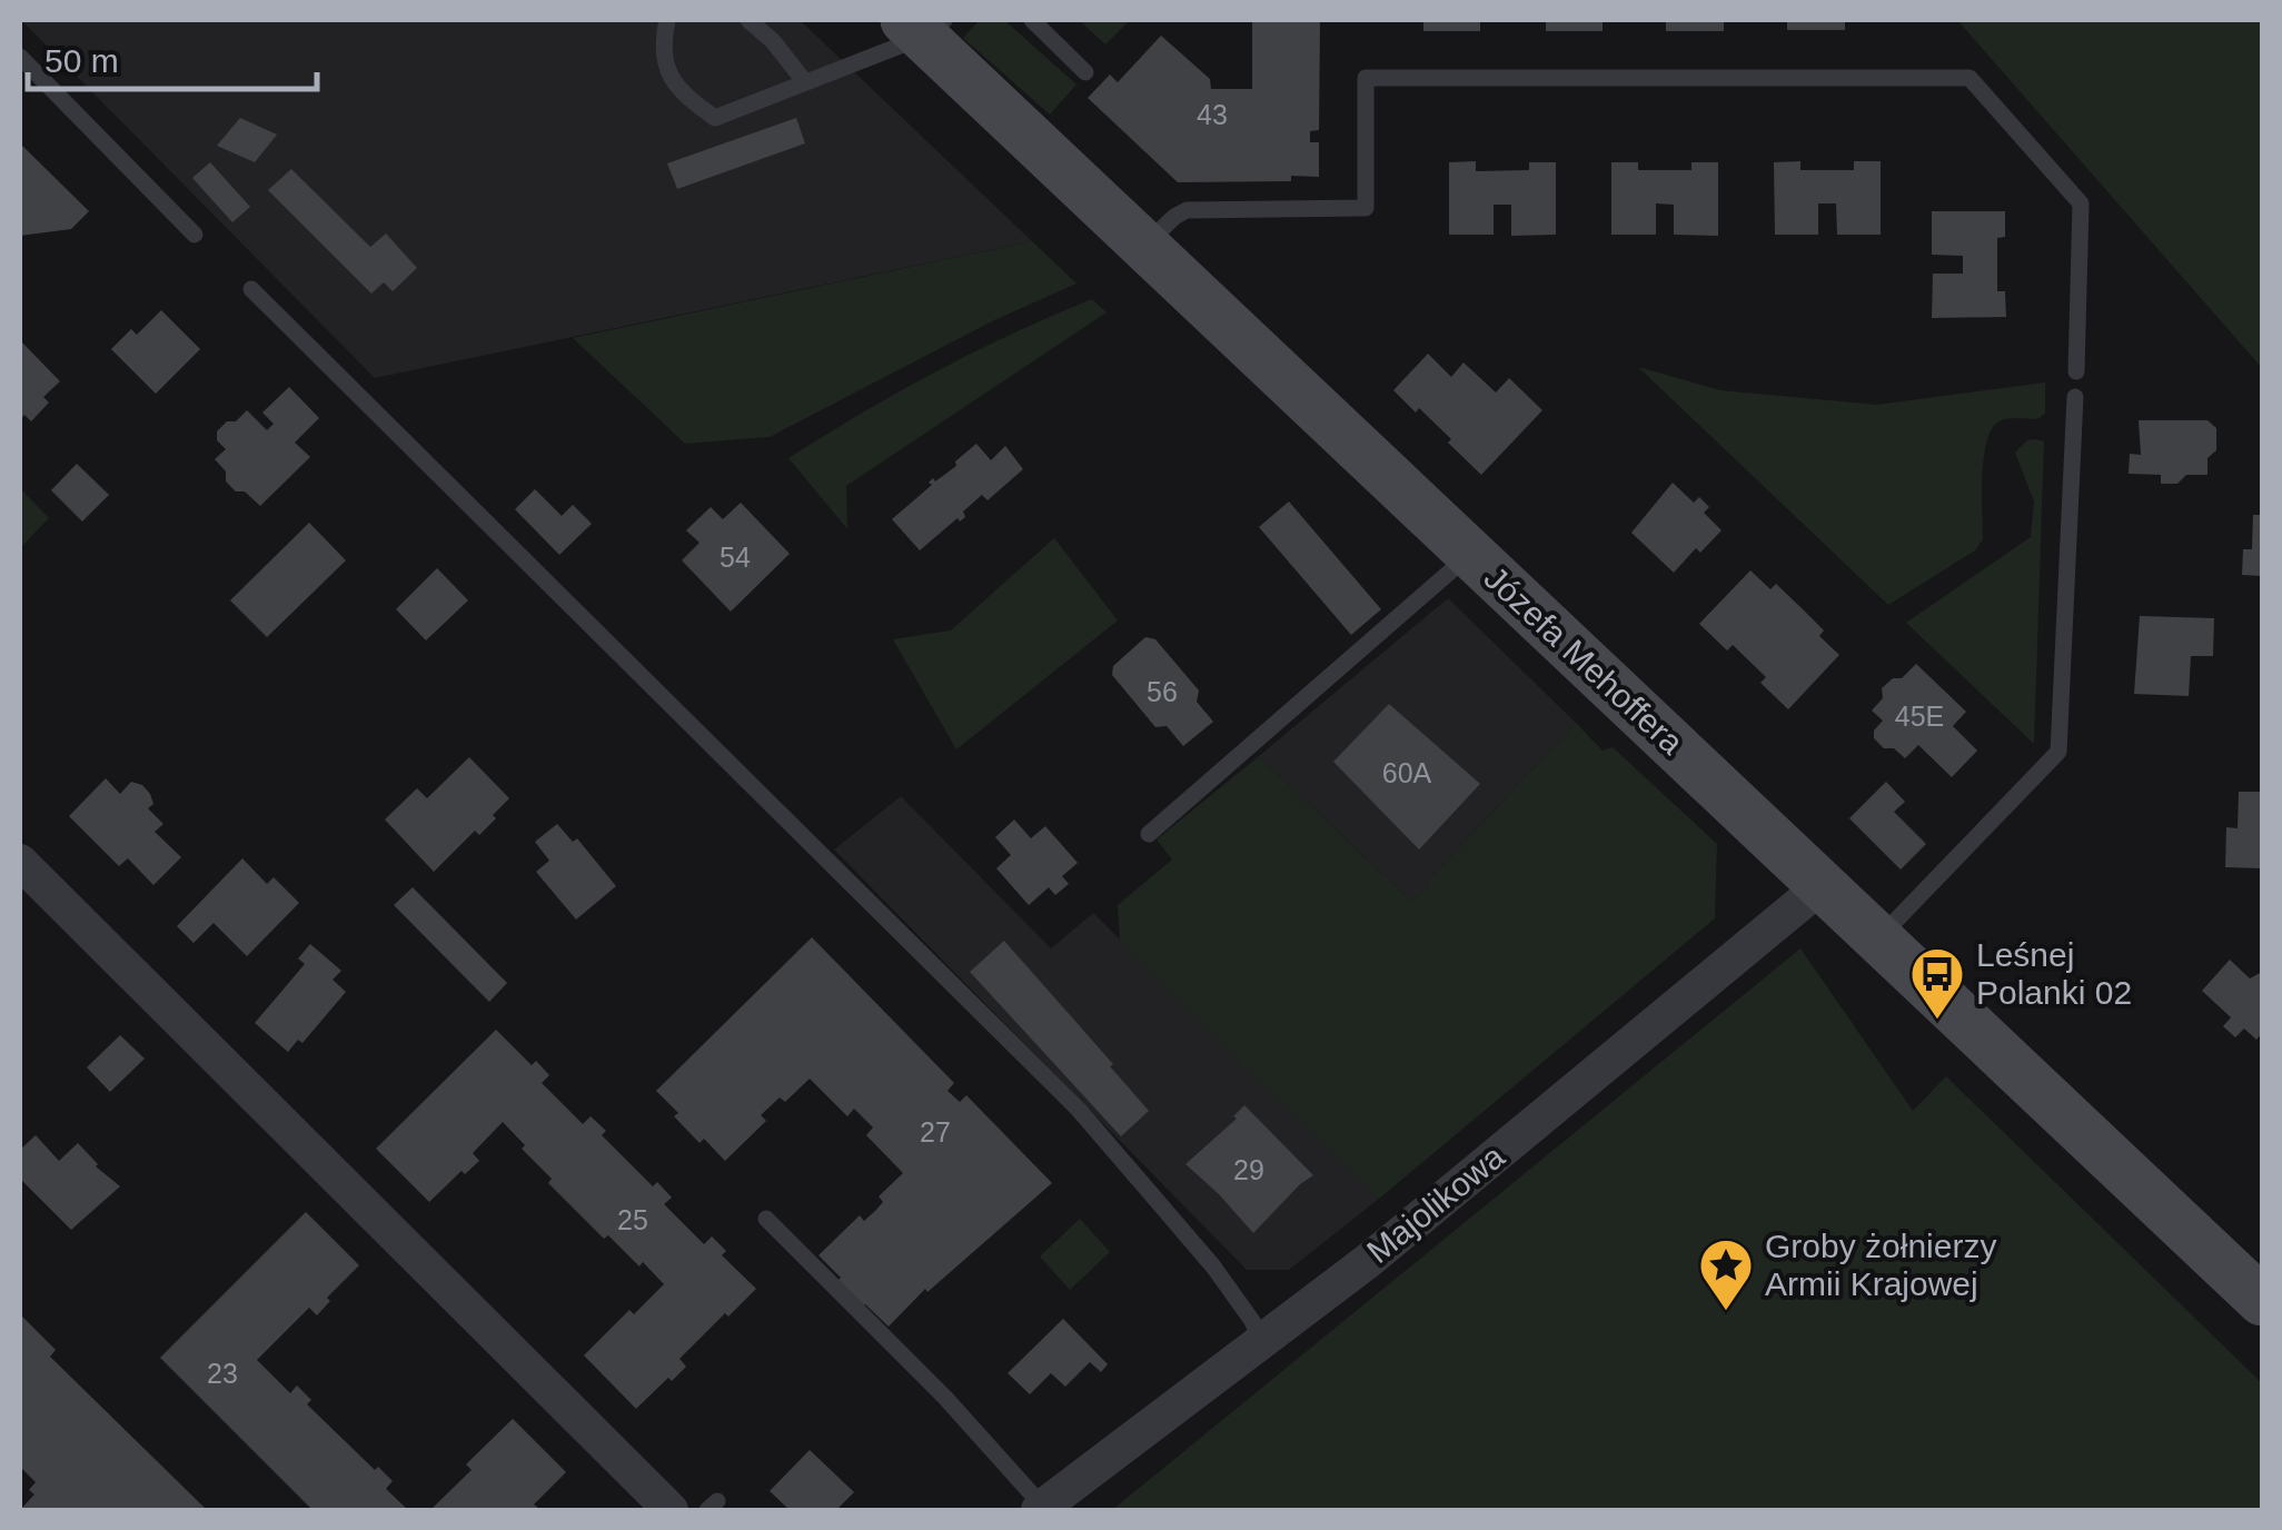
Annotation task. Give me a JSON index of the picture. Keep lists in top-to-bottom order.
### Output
{
  "streets": {
    "street": ["Józefa Mehoffera", "Majolikowa"]
  },
  "crossings": [
    ["Józefa Mehoffera", "Majolikowa"]
  ],
  "places": {
    "bus stop": ["Leśnej Polanki 02"],
    "place": ["Groby żołnierzy Armii Krajowej"]
  },
  "house_numbers": [
    "43",
    "54",
    "56",
    "45E",
    "60A",
    "27",
    "29",
    "25",
    "23"
  ],
  "scale_bar": "50 m"
}
